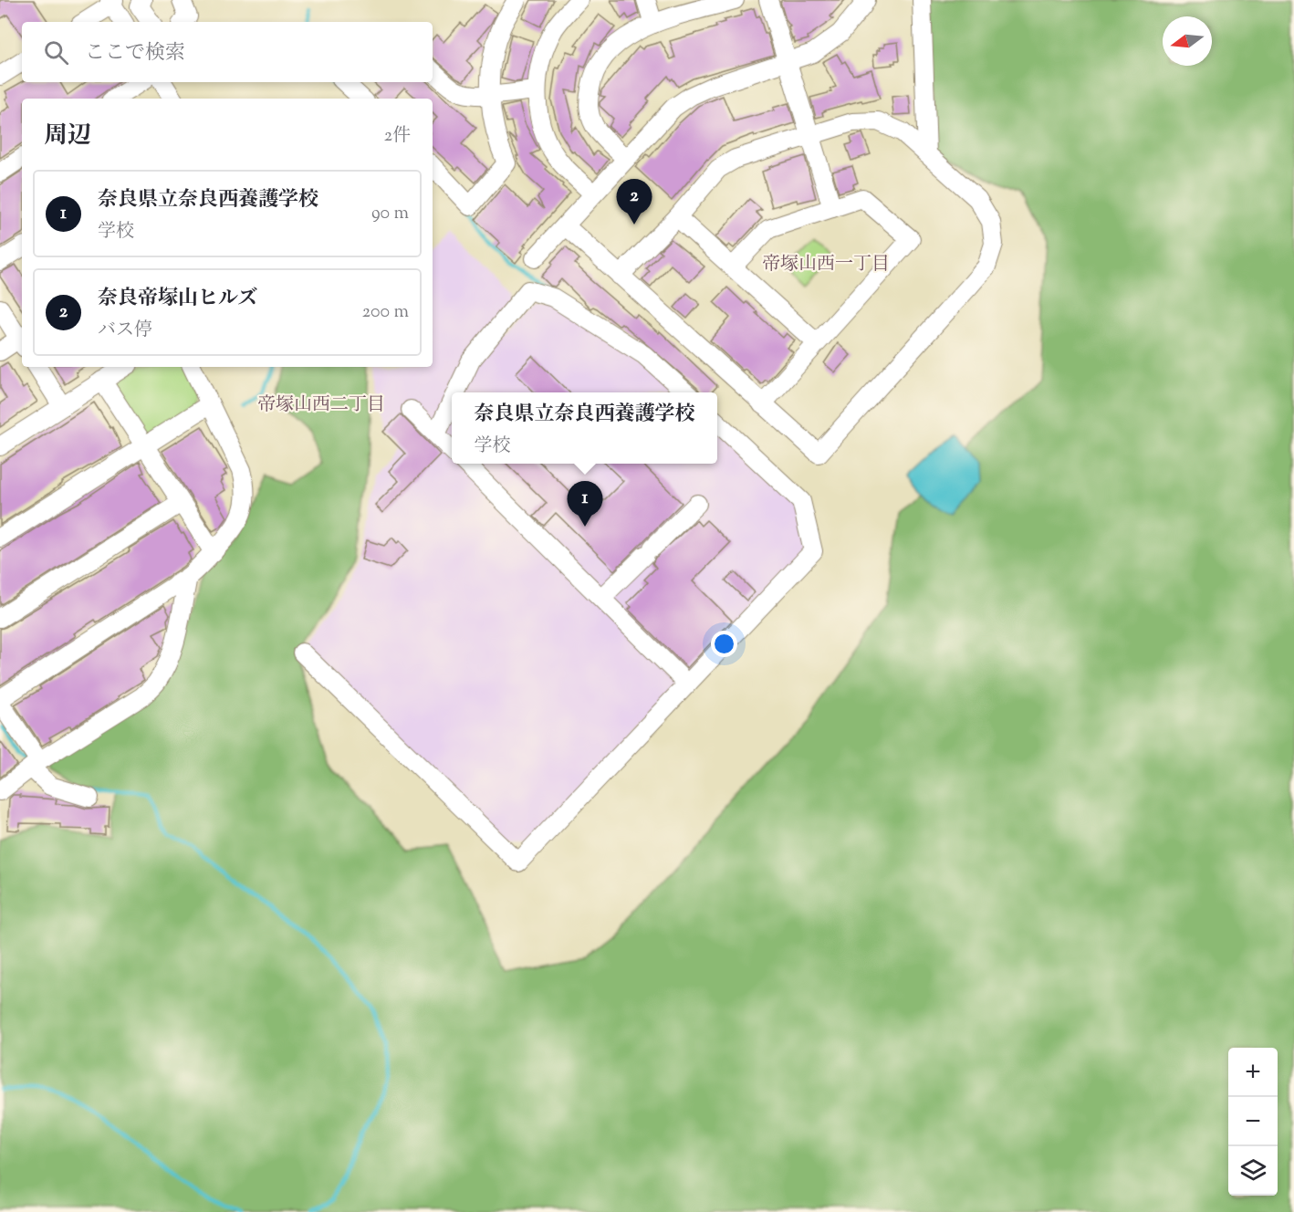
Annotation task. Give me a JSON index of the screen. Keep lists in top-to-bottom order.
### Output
{
  "districts": ["帝塚山西一丁目", "帝塚山西二丁目"],
  "north": "left",
  "page": {
    "search": "ここで検索",
    "heading": ["周辺", "2件"],
    "list": [
      {
        "mark": "1",
        "name": "奈良県立奈良西養護学校",
        "note": "学校",
        "value": "90 m"
      },
      {
        "mark": "2",
        "name": "奈良帝塚山ヒルズ",
        "note": "バス停",
        "value": "200 m"
      }
    ],
    "pins": ["2", "1"],
    "popup": ["奈良県立奈良西養護学校", "学校"],
    "map_buttons": ["+", "−"]
  }
}
